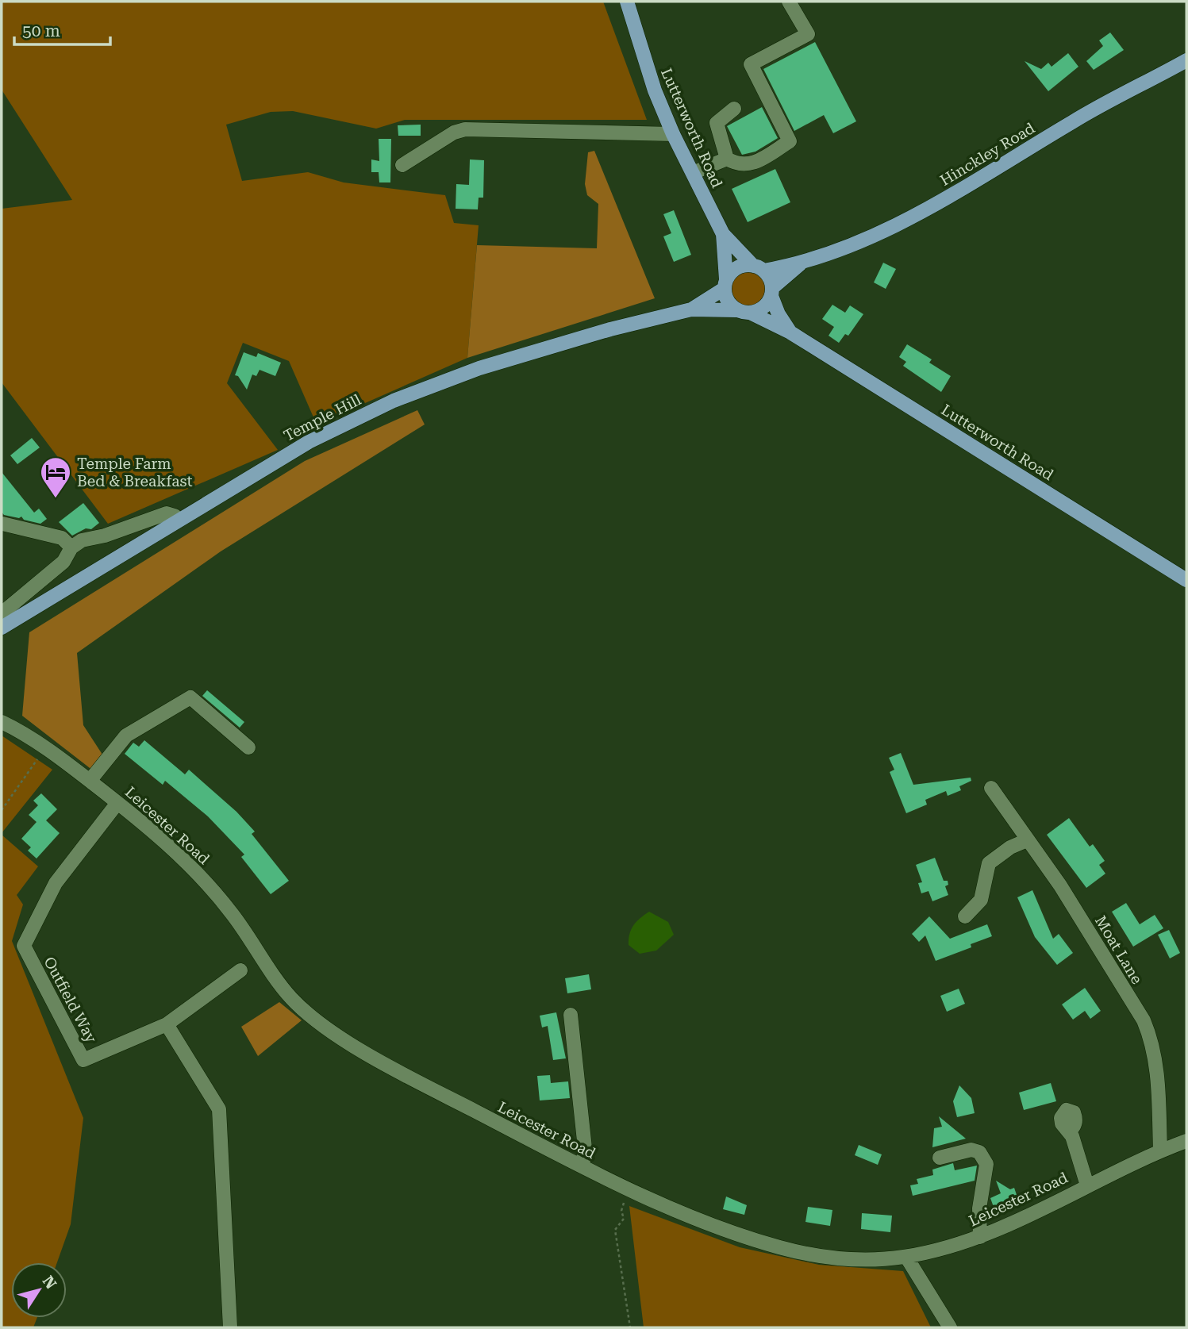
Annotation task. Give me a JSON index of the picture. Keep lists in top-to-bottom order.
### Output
{
  "streets": {
    "main road": ["Lutterworth Road", "Hinckley Road", "Temple Hill"],
    "street": ["Leicester Road", "Moat Lane", "Outfield Way"]
  },
  "crossings": [
    ["Lutterworth Road", "Hinckley Road"],
    ["Lutterworth Road", "Temple Hill"],
    ["Hinckley Road", "Temple Hill"],
    ["Leicester Road", "Moat Lane"],
    ["Leicester Road", "Outfield Way"]
  ],
  "places": {
    "hotel": ["Temple Farm Bed & Breakfast"]
  },
  "scale_bar": "50 m",
  "north": "top right"
}
